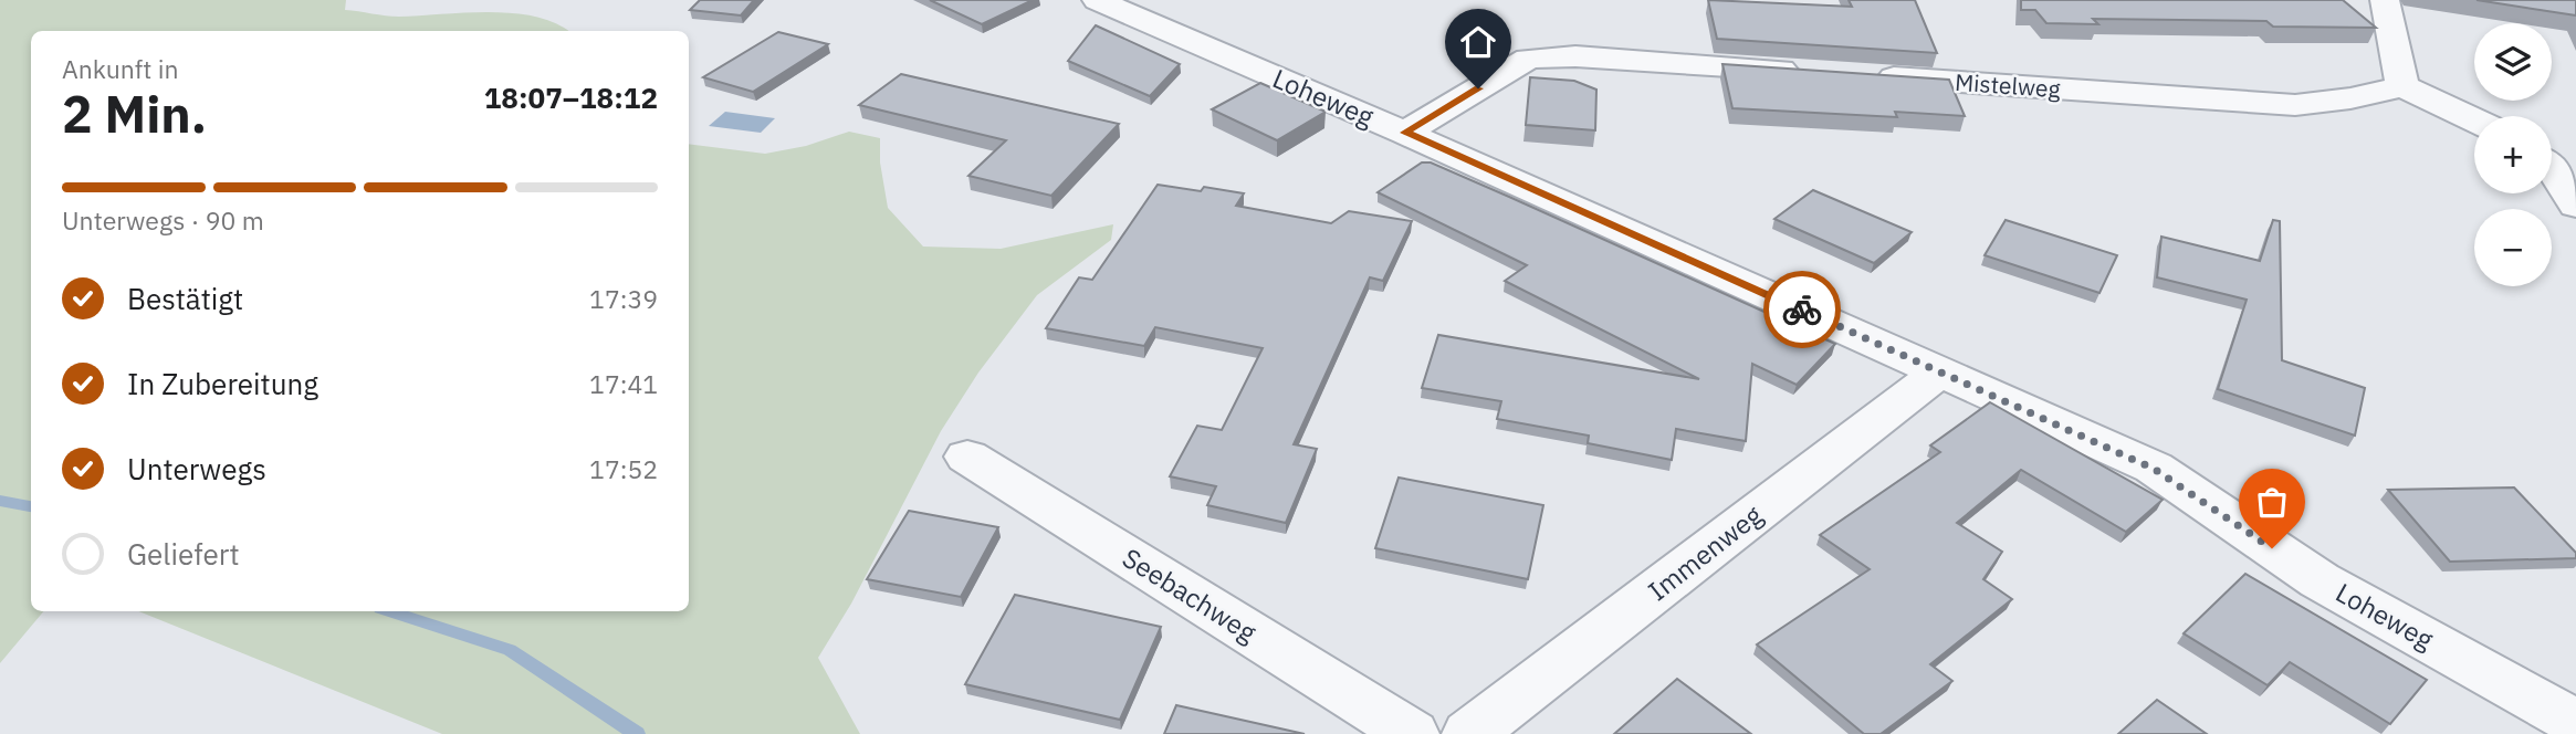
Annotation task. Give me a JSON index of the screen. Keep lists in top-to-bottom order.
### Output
{
  "streets": {
    "street": [
      "Mistelweg",
      "Loheweg",
      "Immenweg",
      "Seebachweg"
    ]
  },
  "crossings": [
    ["Loheweg", "Immenweg"]
  ],
  "page": {
    "map_buttons": ["+", "−"],
    "heading": ["2 Min.", "Ankunft in", "18:07–18:12"],
    "bar": "Unterwegs · 90 m",
    "list": [
      ["Bestätigt", "17:39"],
      ["In Zubereitung", "17:41"],
      ["Unterwegs", "17:52"],
      "Geliefert"
    ]
  }
}
